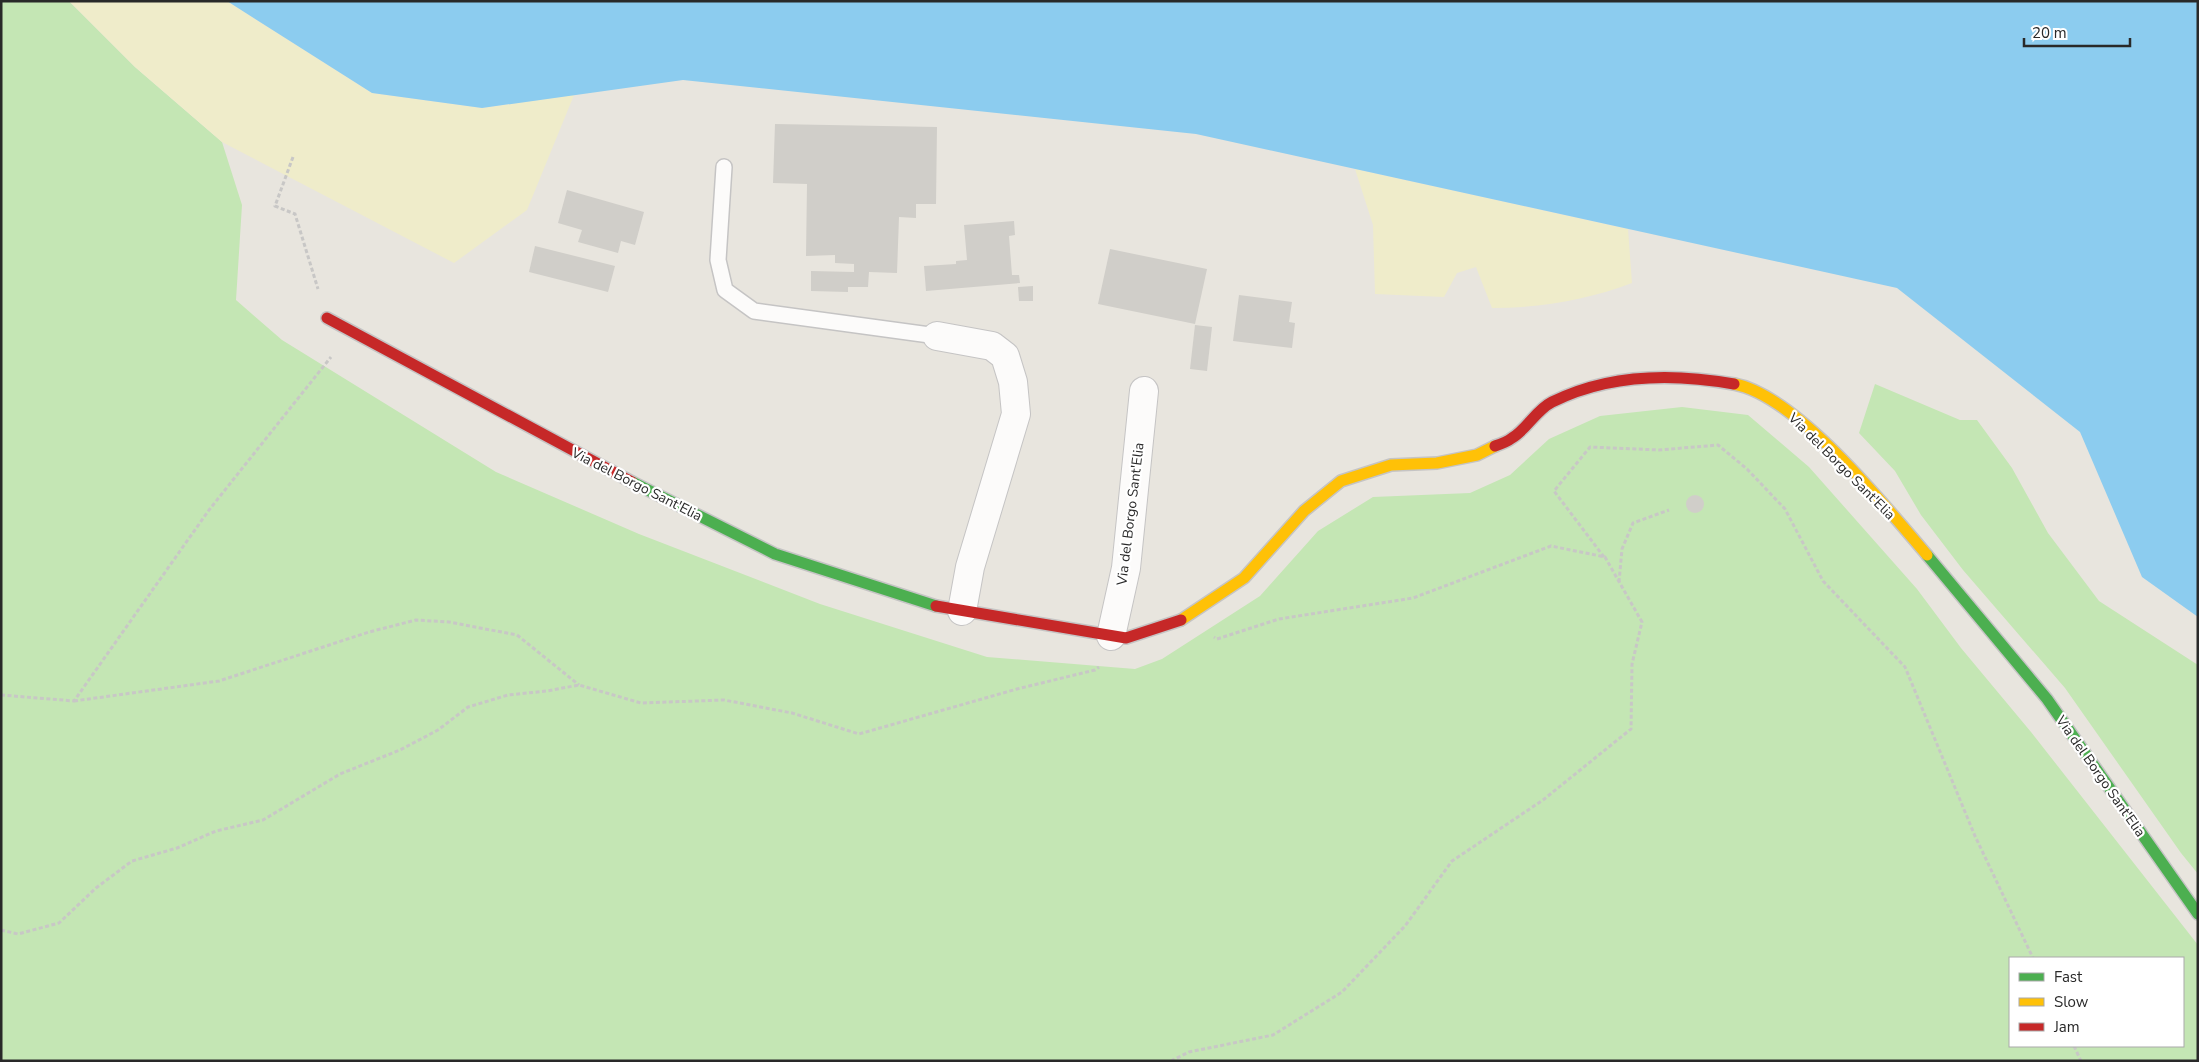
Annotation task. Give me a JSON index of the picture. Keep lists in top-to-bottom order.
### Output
{
  "streets": {
    "street": ["Via del Borgo Sant'Elia"]
  },
  "legend": ["Fast", "Slow", "Jam"],
  "scale_bar": "20 m"
}
